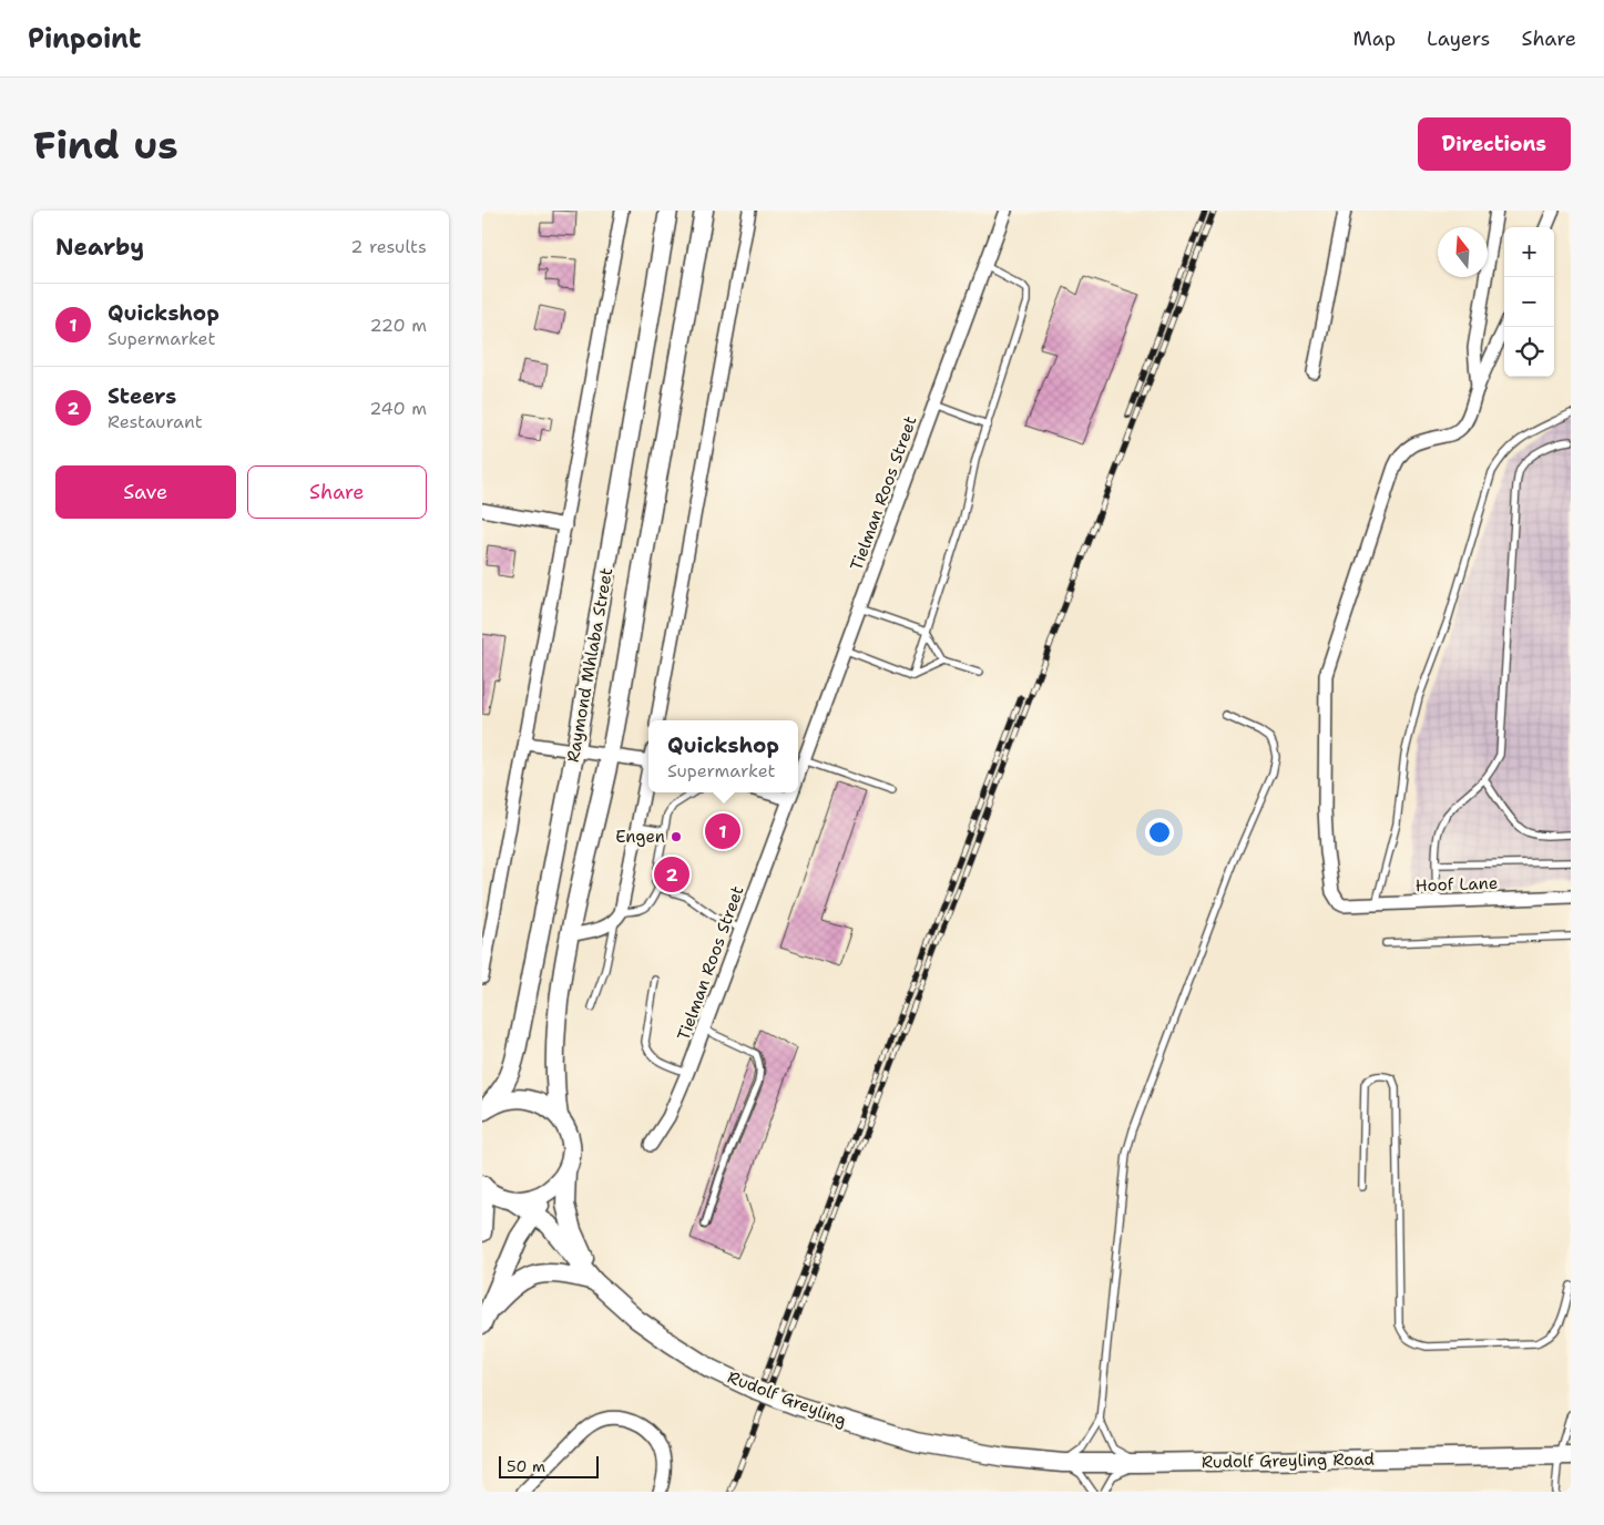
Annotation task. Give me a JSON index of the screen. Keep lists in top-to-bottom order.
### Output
{
  "streets": {
    "main road": ["Raymond Mhlaba Street", "Rudolf Greyling", "Rudolf Greyling Road"],
    "street": ["Tielman Roos Street", "Hoof Lane"]
  },
  "crossings": [
    ["Raymond Mhlaba Street", "Rudolf Greyling"],
    ["Rudolf Greyling", "Rudolf Greyling Road"]
  ],
  "places": ["Engen"],
  "scale_bar": "50 m",
  "north": "top",
  "page": {
    "header": "Pinpoint",
    "nav": ["Map", "Layers", "Share"],
    "buttons": [
      "Directions",
      ["Save", "Share"]
    ],
    "title": "Find us",
    "heading": ["Nearby", "2 results"],
    "map_buttons": ["+", "−"],
    "list": [
      {
        "mark": "1",
        "name": "Quickshop",
        "note": "Supermarket",
        "value": "220 m"
      },
      {
        "mark": "2",
        "name": "Steers",
        "note": "Restaurant",
        "value": "240 m"
      }
    ],
    "popup": ["Quickshop", "Supermarket"],
    "pins": ["1", "2"],
    "scale": "50 m"
  }
}
